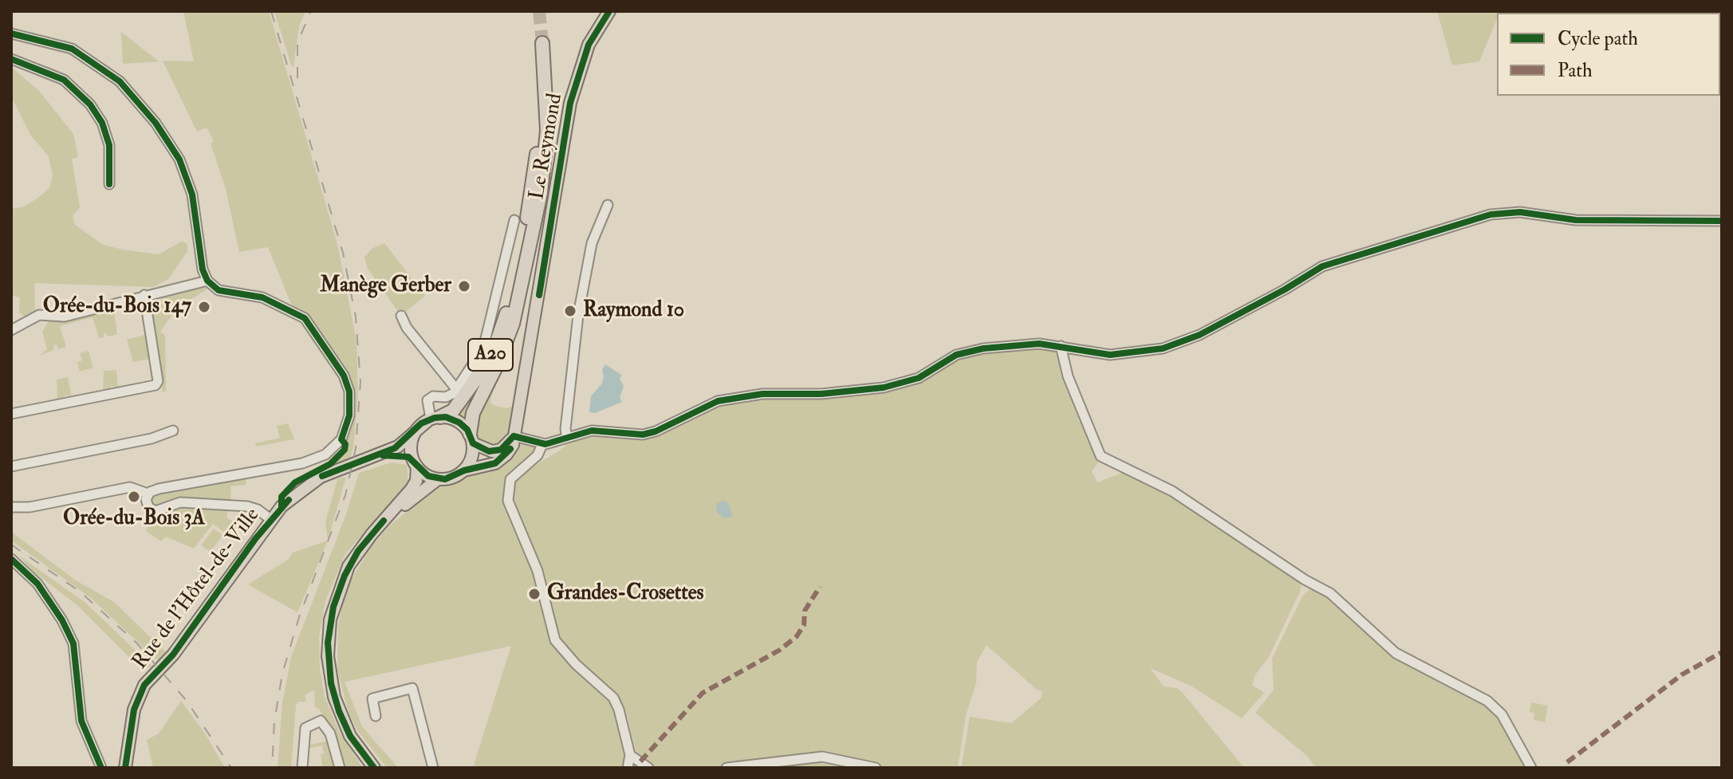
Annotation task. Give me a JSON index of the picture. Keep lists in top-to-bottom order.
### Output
{
  "streets": {
    "highway": ["A20"],
    "main road": ["Le Reymond", "Rue de l'Hôtel-de-Ville"]
  },
  "crossings": [
    ["A20", "Rue de l'Hôtel-de-Ville"]
  ],
  "places": [
    "Manège Gerber",
    "Orée-du-Bois 147",
    "Raymond 10",
    "Orée-du-Bois 3A",
    "Grandes-Crosettes"
  ],
  "legend": ["Cycle path", "Path"]
}
